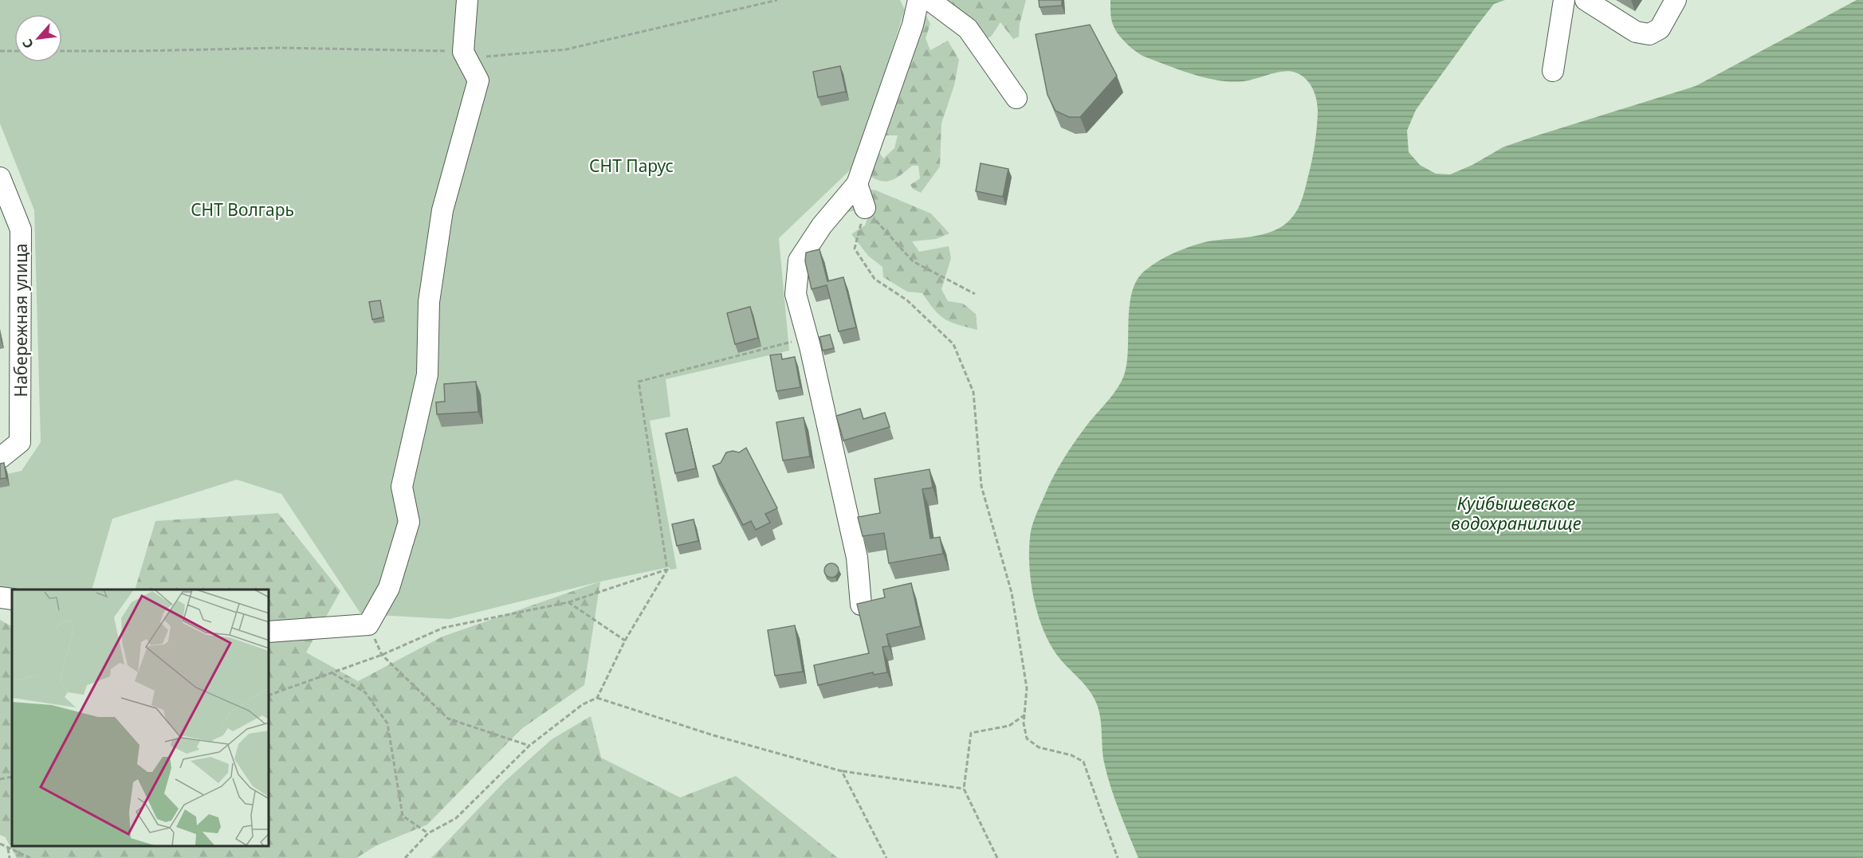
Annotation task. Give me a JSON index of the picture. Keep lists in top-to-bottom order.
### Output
{
  "streets": {
    "street": ["Набережная улица"]
  },
  "water": ["Куйбышевское водохранилище"],
  "parks": ["СНТ Парус", "СНТ Волгарь"],
  "north": "bottom left"
}
